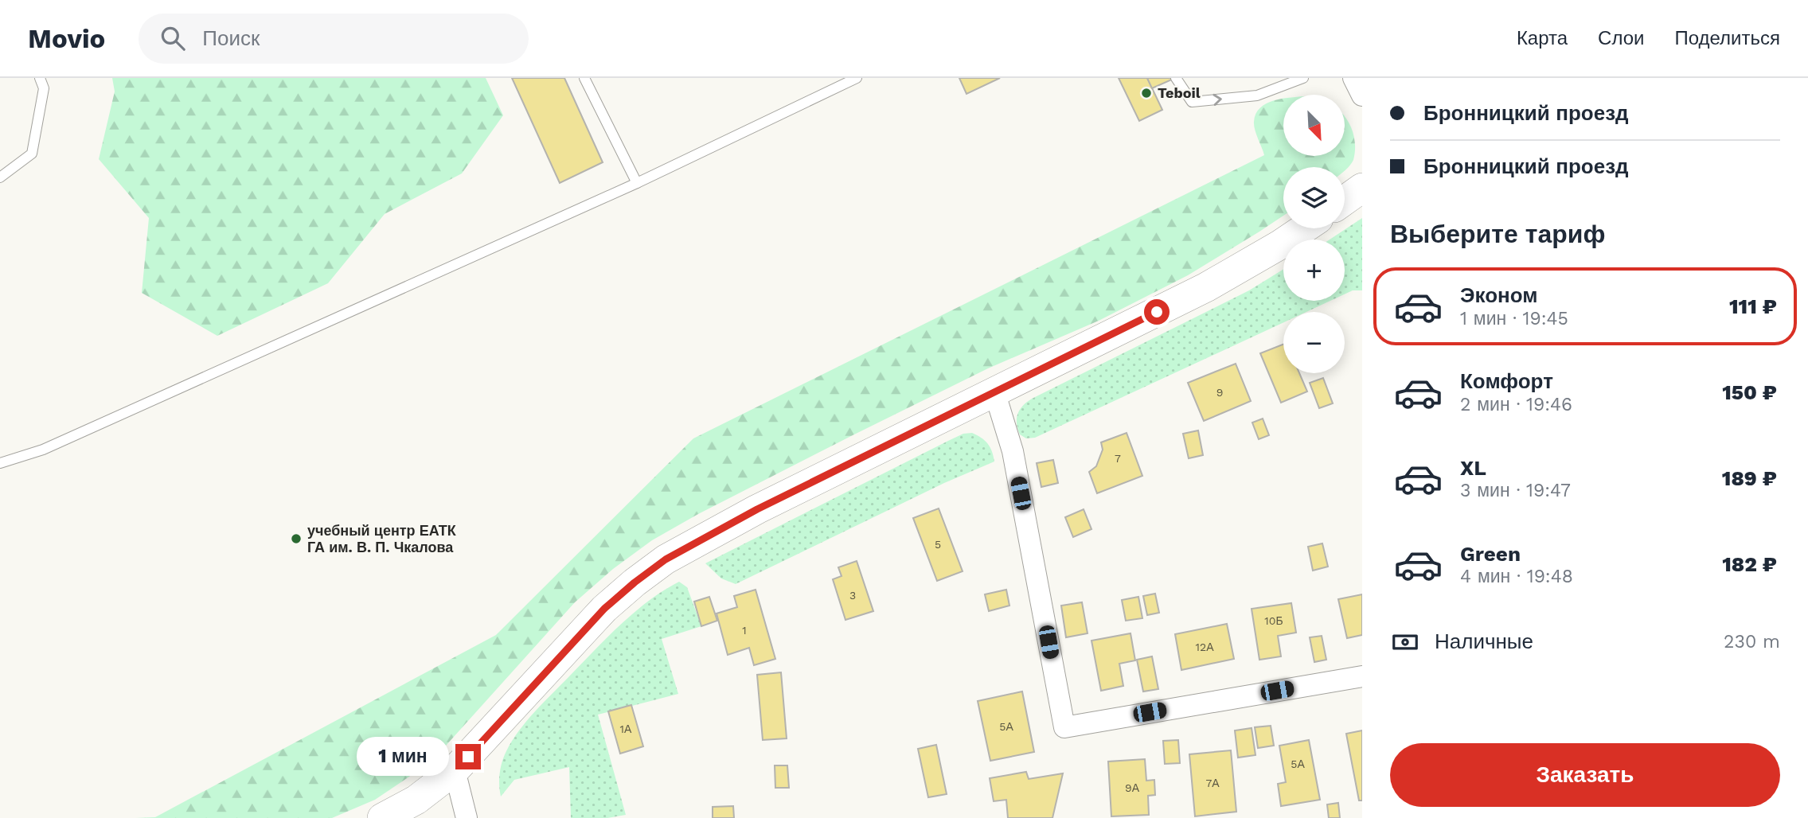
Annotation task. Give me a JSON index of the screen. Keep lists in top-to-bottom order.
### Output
{
  "places": ["Teboil", "учебный центр ЕАТК ГА им. В. П. Чкалова"],
  "house_numbers": [
    "9",
    "7",
    "5",
    "3",
    "10Б",
    "1",
    "12А",
    "5А",
    "1А",
    "5А",
    "7А",
    "9А"
  ],
  "north": "bottom right",
  "page": {
    "header": "Movio",
    "search": "Поиск",
    "nav": ["Карта", "Слои", "Поделиться"],
    "banner": ["Бронницкий проезд", "Бронницкий проезд"],
    "map_buttons": ["+", "−"],
    "heading": "Выберите тариф",
    "list": [
      {
        "name": "Эконом",
        "note": "1 мин · 19:45",
        "value": "111 ₽"
      },
      {
        "name": "Комфорт",
        "note": "2 мин · 19:46",
        "value": "150 ₽"
      },
      {
        "name": "XL",
        "note": "3 мин · 19:47",
        "value": "189 ₽"
      },
      {
        "name": "Green",
        "note": "4 мин · 19:48",
        "value": "182 ₽"
      }
    ],
    "pay": ["Наличные", "230 m"],
    "buttons": "Заказать",
    "bubble": "1 мин"
  }
}
